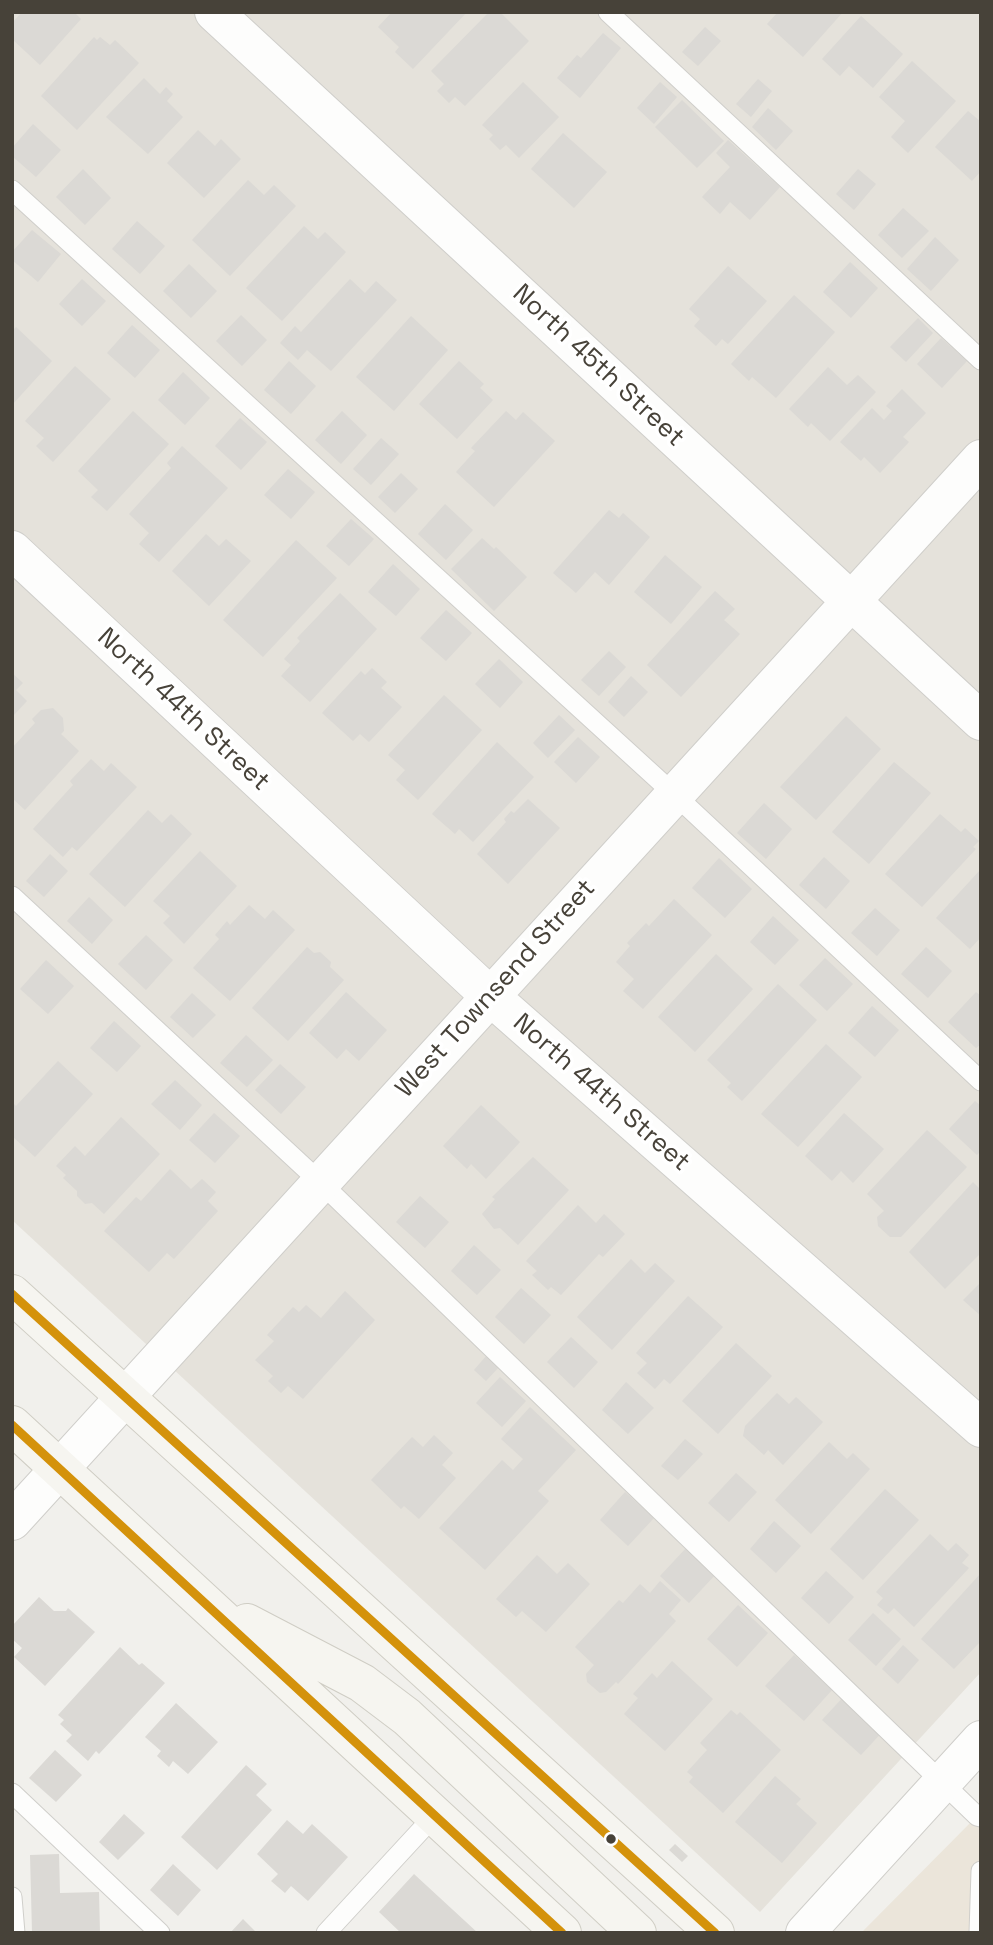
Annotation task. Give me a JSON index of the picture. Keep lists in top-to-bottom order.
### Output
{
  "streets": {
    "street": ["North 45th Street", "North 44th Street", "West Townsend Street"]
  },
  "crossings": [
    ["North 45th Street", "West Townsend Street"],
    ["North 44th Street", "West Townsend Street"]
  ]
}
